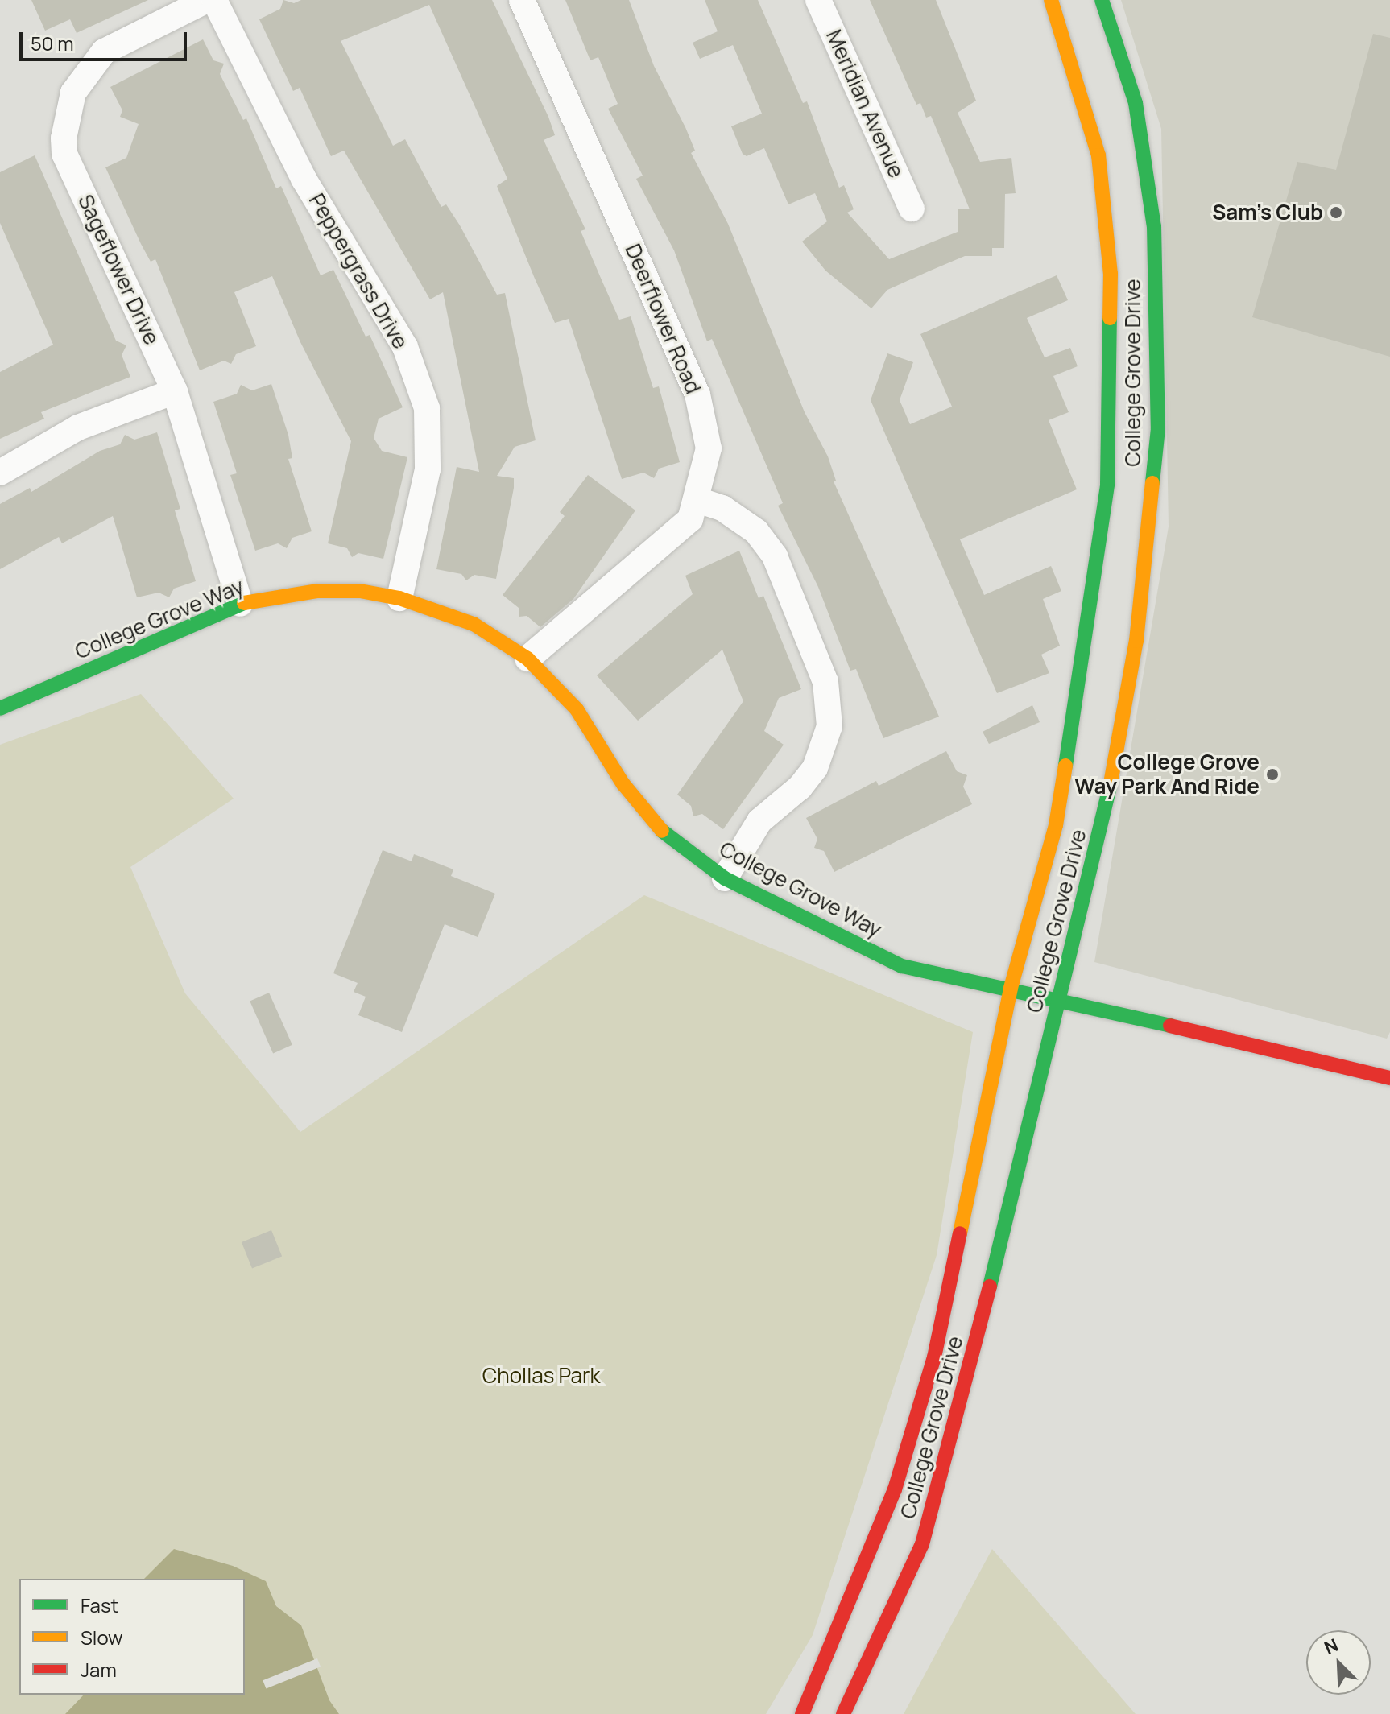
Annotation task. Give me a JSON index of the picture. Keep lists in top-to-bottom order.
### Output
{
  "streets": {
    "main road": ["College Grove Drive", "College Grove Way"],
    "street": [
      "Meridian Avenue",
      "Sageflower Drive",
      "Peppergrass Drive",
      "Deerflower Road"
    ]
  },
  "crossings": [
    ["Sageflower Drive", "College Grove Way"],
    ["Peppergrass Drive", "College Grove Way"],
    ["Deerflower Road", "College Grove Way"],
    ["College Grove Drive", "College Grove Way"]
  ],
  "parks": ["Chollas Park"],
  "places": ["Sam's Club", "College Grove Way Park And Ride"],
  "legend": ["Fast", "Slow", "Jam"],
  "scale_bar": "50 m",
  "north": "top left"
}
